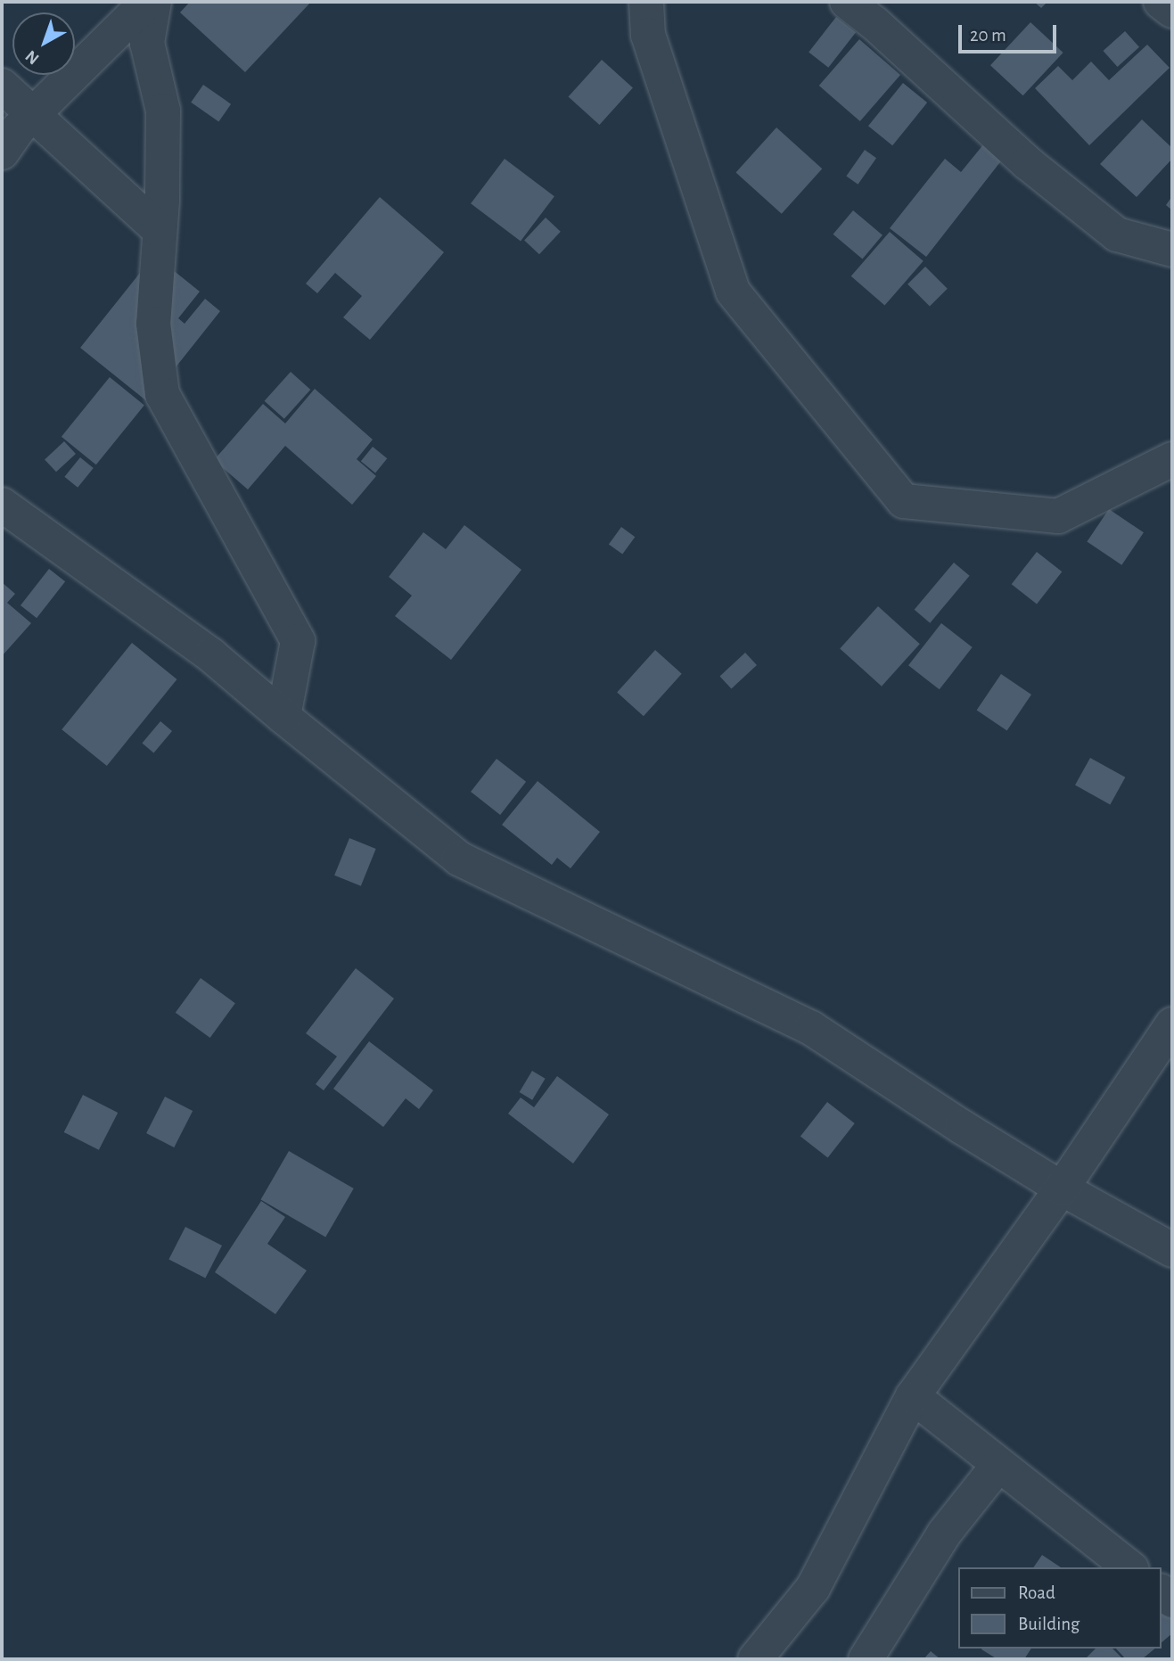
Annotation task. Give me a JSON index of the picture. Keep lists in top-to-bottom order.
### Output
{
  "legend": ["Road", "Building"],
  "scale_bar": "20 m",
  "north": "bottom left"
}
